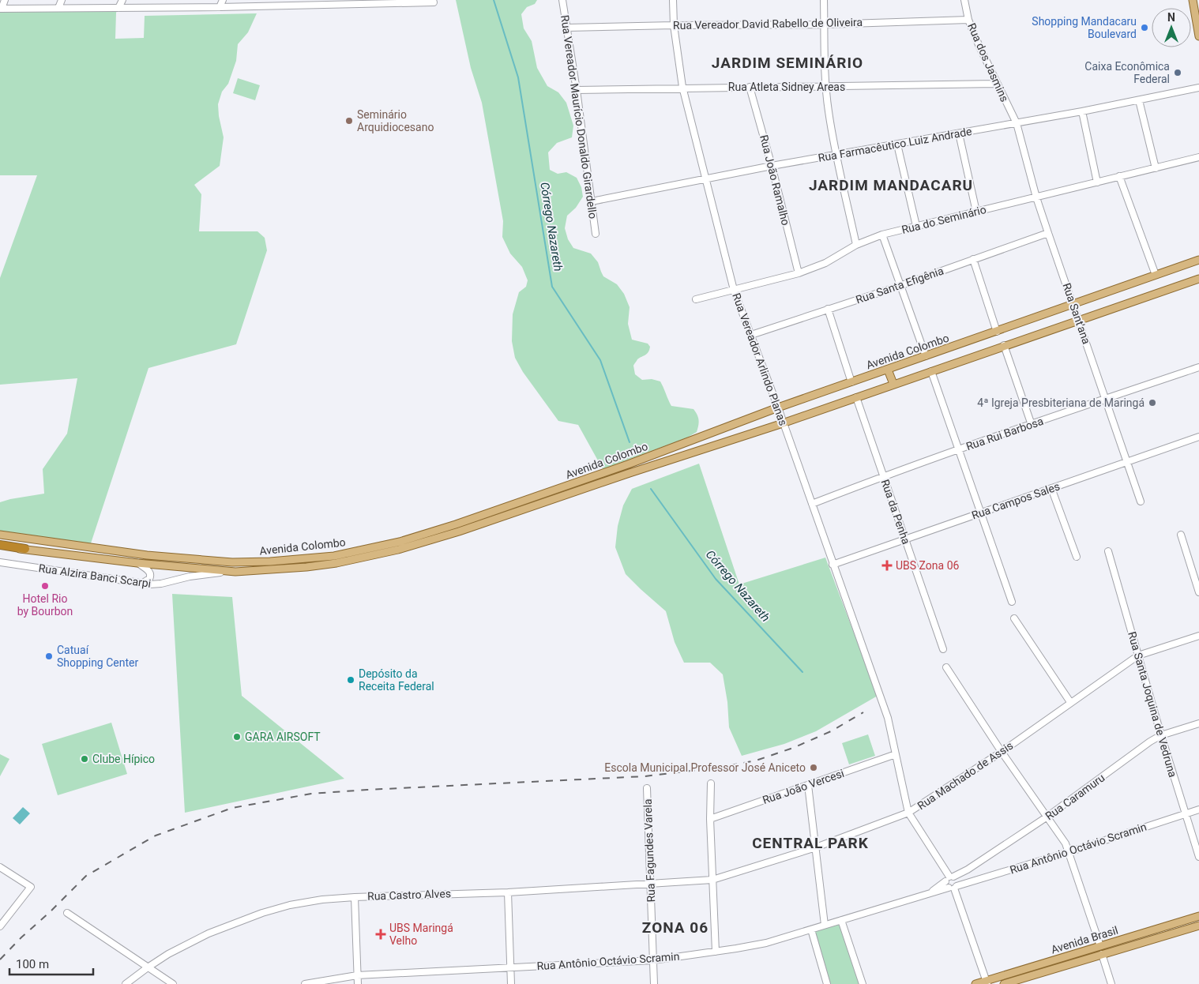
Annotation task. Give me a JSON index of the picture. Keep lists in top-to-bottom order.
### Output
{
  "streets": {
    "highway": ["Avenida Colombo"],
    "main road": ["Avenida Brasil"],
    "street": [
      "Rua Vereador David Rabello de Oliveira",
      "Rua dos Jasmins",
      "Rua Atleta Sidney Areas",
      "Rua Vereador Maurício Donaldo Girardello",
      "Rua Farmacêutico Luiz Andrade",
      "Rua João Ramalho",
      "Rua do Seminário",
      "Rua Santa Efigênia",
      "Rua Sant'ana",
      "Rua Vereador Arlindo Planas",
      "Rua Rui Barbosa",
      "Rua Campos Sales",
      "Rua da Penha",
      "Rua Alzira Banci Scarpi",
      "Rua Santa Joquina de Vedruna",
      "Rua Machado de Assis",
      "Rua João Vercesi",
      "Rua Caramuru",
      "Rua Antônio Octávio Scramin",
      "Rua Fagundes Varela",
      "Rua Castro Alves"
    ]
  },
  "crossings": [
    ["Rua Vereador David Rabello de Oliveira", "Rua dos Jasmins"],
    ["Rua Vereador David Rabello de Oliveira", "Rua Vereador Maurício Donaldo Girardello"],
    ["Rua Vereador David Rabello de Oliveira", "Rua Vereador Arlindo Planas"],
    ["Rua dos Jasmins", "Rua Atleta Sidney Areas"],
    ["Rua dos Jasmins", "Rua Farmacêutico Luiz Andrade"],
    ["Rua dos Jasmins", "Rua Sant'ana"],
    ["Rua Atleta Sidney Areas", "Rua Vereador Maurício Donaldo Girardello"],
    ["Rua Atleta Sidney Areas", "Rua João Ramalho"],
    ["Rua Atleta Sidney Areas", "Rua Vereador Arlindo Planas"],
    ["Rua Vereador Maurício Donaldo Girardello", "Rua Farmacêutico Luiz Andrade"],
    ["Rua Farmacêutico Luiz Andrade", "Rua João Ramalho"],
    ["Rua Farmacêutico Luiz Andrade", "Rua Sant'ana"],
    ["Rua Farmacêutico Luiz Andrade", "Rua Vereador Arlindo Planas"],
    ["Rua João Ramalho", "Rua do Seminário"],
    ["Rua do Seminário", "Rua Sant'ana"],
    ["Rua do Seminário", "Rua Vereador Arlindo Planas"],
    ["Rua Santa Efigênia", "Rua Sant'ana"],
    ["Rua Santa Efigênia", "Rua Vereador Arlindo Planas"],
    ["Rua Sant'ana", "Avenida Colombo"],
    ["Rua Sant'ana", "Rua Rui Barbosa"],
    ["Rua Sant'ana", "Rua Campos Sales"],
    ["Avenida Colombo", "Rua Vereador Arlindo Planas"],
    ["Avenida Colombo", "Rua da Penha"],
    ["Avenida Colombo", "Rua Alzira Banci Scarpi"],
    ["Rua Vereador Arlindo Planas", "Rua Rui Barbosa"],
    ["Rua Vereador Arlindo Planas", "Rua Campos Sales"],
    ["Rua Vereador Arlindo Planas", "Rua Machado de Assis"],
    ["Rua Vereador Arlindo Planas", "Rua João Vercesi"],
    ["Rua Rui Barbosa", "Rua da Penha"],
    ["Rua Campos Sales", "Rua da Penha"],
    ["Rua Santa Joquina de Vedruna", "Rua Machado de Assis"],
    ["Rua Santa Joquina de Vedruna", "Rua Caramuru"],
    ["Rua Santa Joquina de Vedruna", "Rua Antônio Octávio Scramin"],
    ["Rua Machado de Assis", "Rua Castro Alves"],
    ["Rua Caramuru", "Rua Antônio Octávio Scramin"],
    ["Rua Antônio Octávio Scramin", "Rua Fagundes Varela"],
    ["Rua Fagundes Varela", "Rua Castro Alves"]
  ],
  "districts": [
    "JARDIM SEMINÁRIO",
    "JARDIM MANDACARU",
    "CENTRAL PARK",
    "ZONA 06"
  ],
  "water": ["Córrego Nazareth"],
  "places": {
    "other": [
      "Shopping Mandacaru Boulevard",
      "Caixa Econômica Federal",
      "Seminário Arquidiocesano",
      "4ª Igreja Presbiteriana de Maringá",
      "Hotel Rio by Bourbon",
      "Catuaí Shopping Center",
      "Depósito da Receita Federal",
      "GARA AIRSOFT",
      "Clube Hípico",
      "Escola Municipal Professor José Aniceto"
    ],
    "health": ["UBS Zona 06", "UBS Maringá Velho"]
  },
  "scale_bar": "100 m",
  "north": "top"
}
